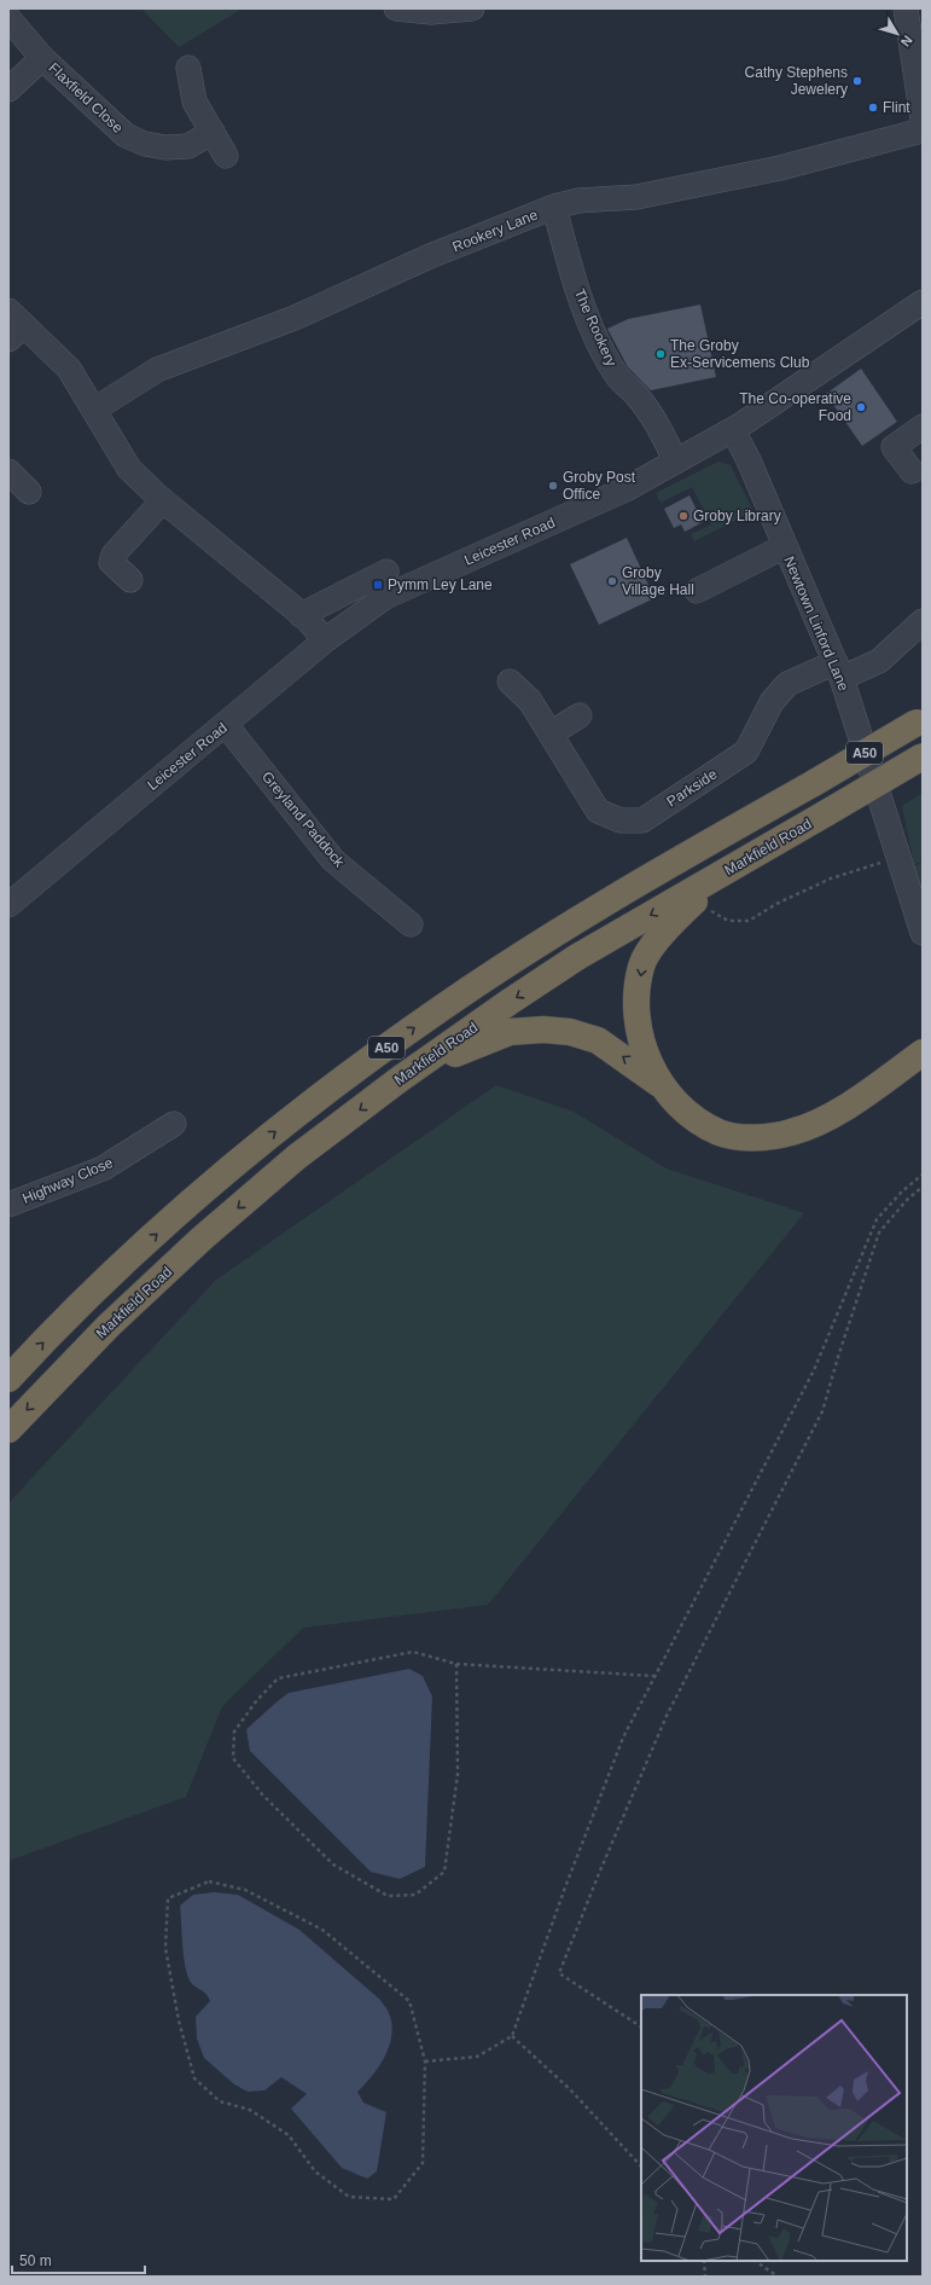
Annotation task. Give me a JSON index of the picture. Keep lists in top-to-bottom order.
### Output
{
  "streets": {
    "highway": ["A50", "Markfield Road"],
    "street": [
      "Flaxfield Close",
      "Rookery Lane",
      "The Rookery",
      "Leicester Road",
      "Newtown Linford Lane",
      "Parkside",
      "Greyland Paddock",
      "Highway Close"
    ]
  },
  "crossings": [
    ["Rookery Lane", "The Rookery"],
    ["The Rookery", "Leicester Road"],
    ["Leicester Road", "Newtown Linford Lane"],
    ["Leicester Road", "Greyland Paddock"],
    ["Newtown Linford Lane", "Parkside"]
  ],
  "places": {
    "other": [
      "Cathy Stephens Jewelery",
      "Flint",
      "The Groby Ex-Servicemens Club",
      "The Co-operative Food",
      "Groby Post Office",
      "Groby Library",
      "Groby Village Hall"
    ],
    "transit": ["Pymm Ley Lane"]
  },
  "scale_bar": "50 m",
  "north": "bottom right"
}
